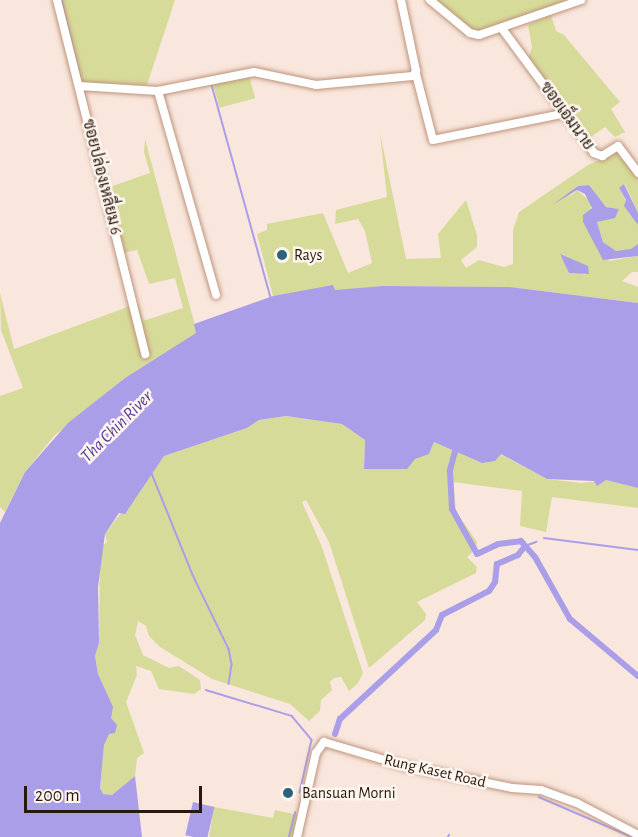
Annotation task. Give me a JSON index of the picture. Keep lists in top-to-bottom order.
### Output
{
  "streets": {
    "street": ["ซอยเอ็มนาย", "ซอยปล่องเหลี่ยม 6", "Rung Kaset Road"]
  },
  "water": ["Tha Chin River"],
  "places": ["Rays", "Bansuan Morni"],
  "scale_bar": "200 m"
}
